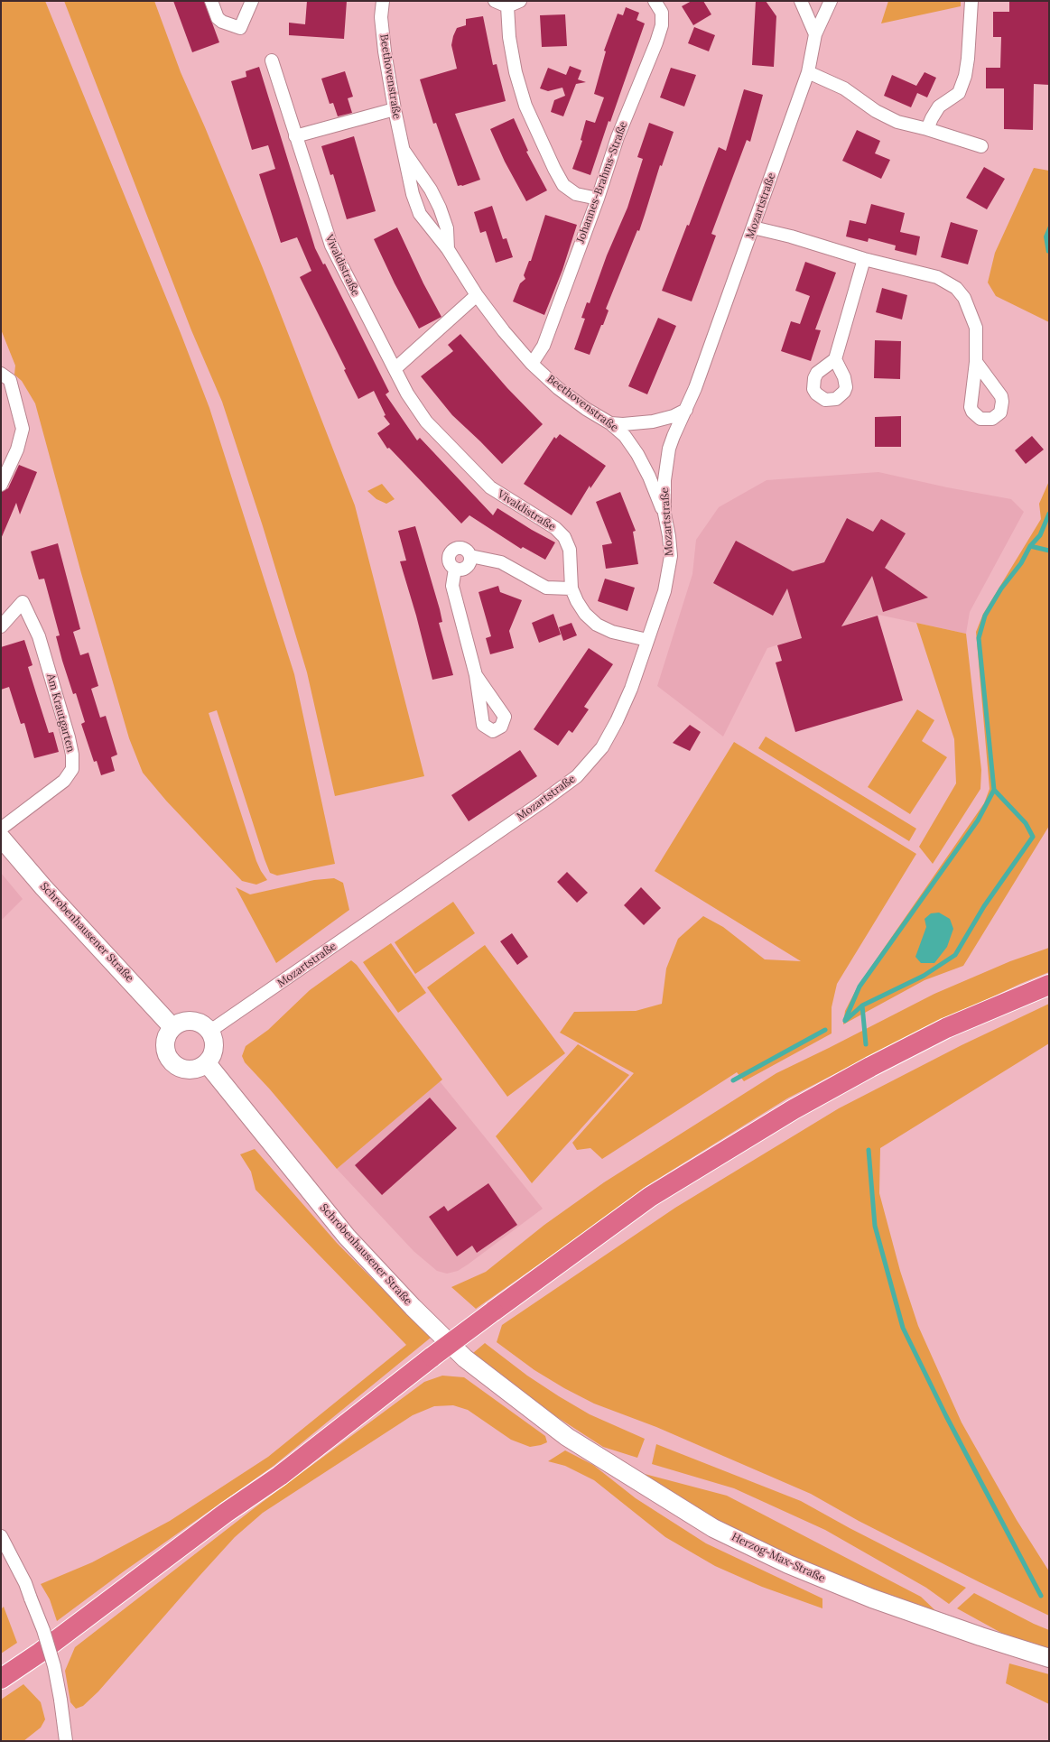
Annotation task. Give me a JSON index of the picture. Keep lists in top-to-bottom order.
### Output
{
  "streets": {
    "main road": ["Schrobenhausener Straße", "Herzog-Max-Straße"],
    "street": [
      "Beethovenstraße",
      "Johannes-Brahms-Straße",
      "Mozartstraße",
      "Vivaldistraße",
      "Am Krautgarten"
    ]
  },
  "crossings": [
    ["Beethovenstraße", "Johannes-Brahms-Straße"],
    ["Beethovenstraße", "Mozartstraße"],
    ["Mozartstraße", "Vivaldistraße"],
    ["Mozartstraße", "Schrobenhausener Straße"],
    ["Schrobenhausener Straße", "Herzog-Max-Straße"]
  ]
}
